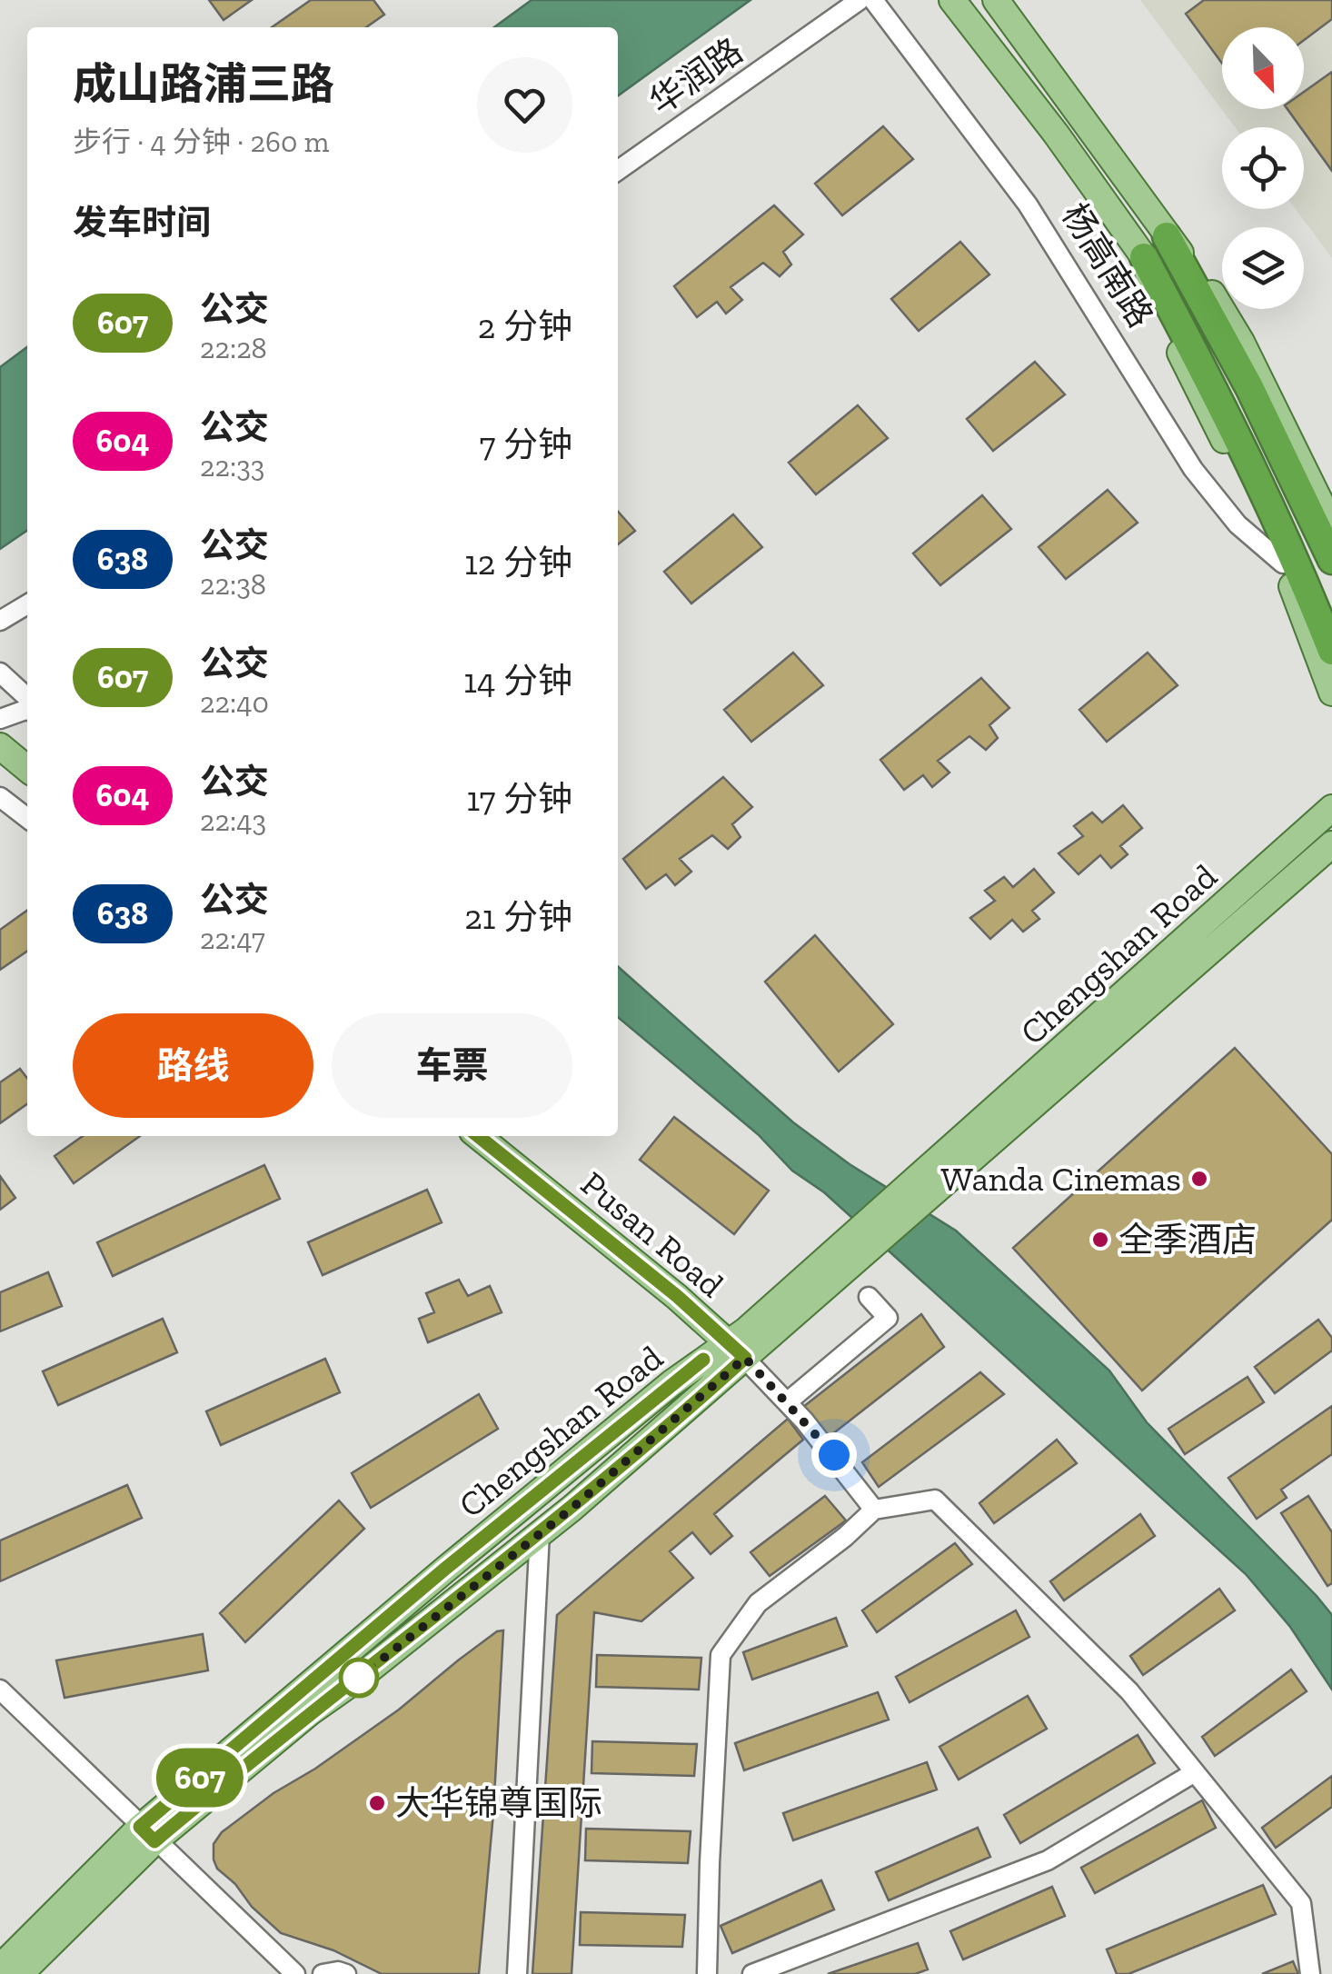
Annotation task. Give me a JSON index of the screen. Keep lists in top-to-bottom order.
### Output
{
  "streets": {
    "highway": ["杨高南路"],
    "main road": ["Chengshan Road", "Pusan Road"],
    "street": ["华润路"]
  },
  "crossings": [
    ["Chengshan Road", "Pusan Road"]
  ],
  "places": ["Wanda Cinemas", "全季酒店", "大华锦尊国际"],
  "lines": ["bus line 607"],
  "north": "bottom right",
  "page": {
    "on_map": "607",
    "heading": [
      ["成山路浦三路", "步行 · 4 分钟 · 260 m"],
      "发车时间"
    ],
    "list": [
      {
        "mark": "607",
        "name": "公交",
        "note": "22:28",
        "value": "2 分钟"
      },
      {
        "mark": "604",
        "name": "公交",
        "note": "22:33",
        "value": "7 分钟"
      },
      {
        "mark": "638",
        "name": "公交",
        "note": "22:38",
        "value": "12 分钟"
      },
      {
        "mark": "607",
        "name": "公交",
        "note": "22:40",
        "value": "14 分钟"
      },
      {
        "mark": "604",
        "name": "公交",
        "note": "22:43",
        "value": "17 分钟"
      },
      {
        "mark": "638",
        "name": "公交",
        "note": "22:47",
        "value": "21 分钟"
      }
    ],
    "buttons": ["路线", "车票"]
  }
}
